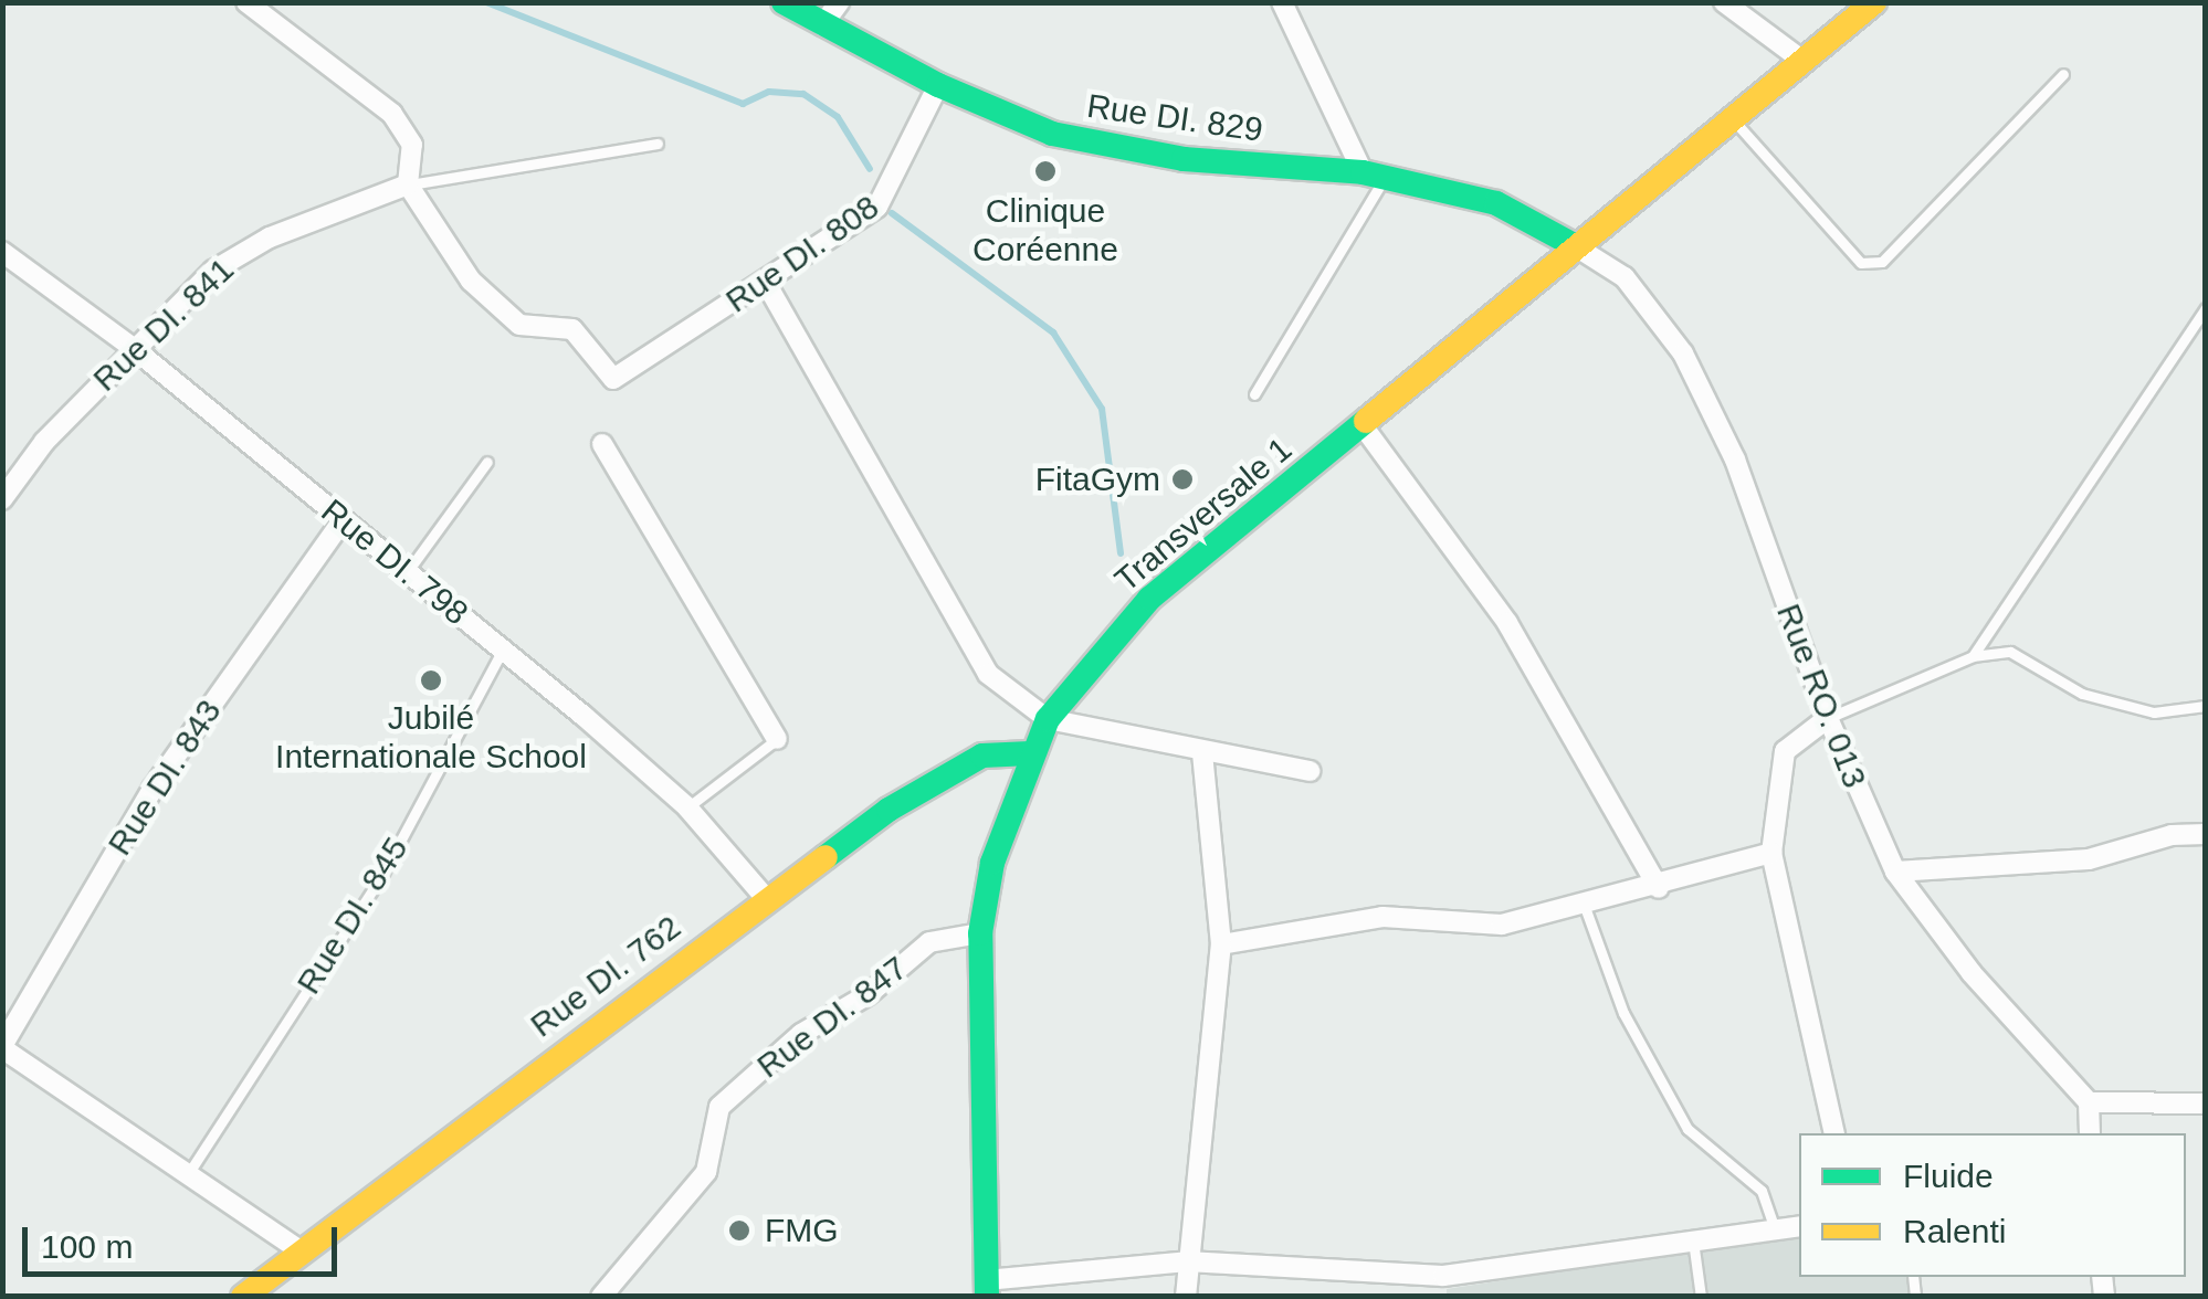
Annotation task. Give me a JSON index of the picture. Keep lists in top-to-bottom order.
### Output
{
  "streets": {
    "street": [
      "Rue DI. 829",
      "Rue DI. 808",
      "Rue DI. 841",
      "Transversale 1",
      "Rue DI. 798",
      "Rue RO. 013",
      "Rue DI. 843",
      "Rue DI. 762",
      "Rue DI. 847"
    ],
    "lane": ["Rue DI. 845"]
  },
  "crossings": [
    ["Rue DI. 829", "Rue DI. 808"],
    ["Rue DI. 829", "Transversale 1"],
    ["Rue DI. 829", "Rue RO. 013"],
    ["Rue DI. 808", "Rue DI. 841"],
    ["Rue DI. 841", "Rue DI. 798"],
    ["Transversale 1", "Rue RO. 013"],
    ["Transversale 1", "Rue DI. 762"],
    ["Transversale 1", "Rue DI. 847"],
    ["Rue DI. 798", "Rue DI. 843"],
    ["Rue DI. 798", "Rue DI. 845"],
    ["Rue DI. 798", "Rue DI. 762"]
  ],
  "places": [
    "Clinique Coréenne",
    "FitaGym",
    "Jubilé Internationale School",
    "FMG"
  ],
  "legend": ["Fluide", "Ralenti"],
  "scale_bar": "100 m"
}
